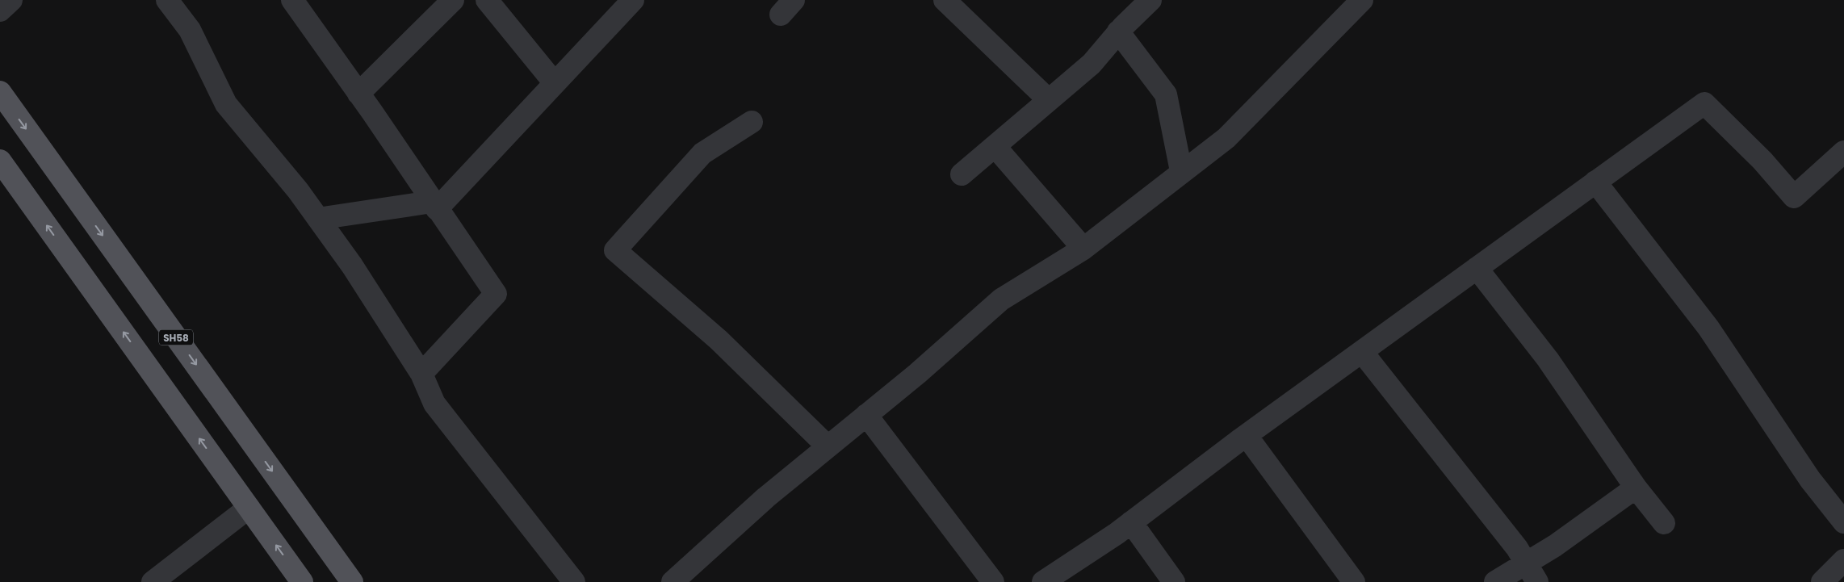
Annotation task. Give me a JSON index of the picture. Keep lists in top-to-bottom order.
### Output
{
  "streets": {
    "main road": ["SH58"]
  }
}
